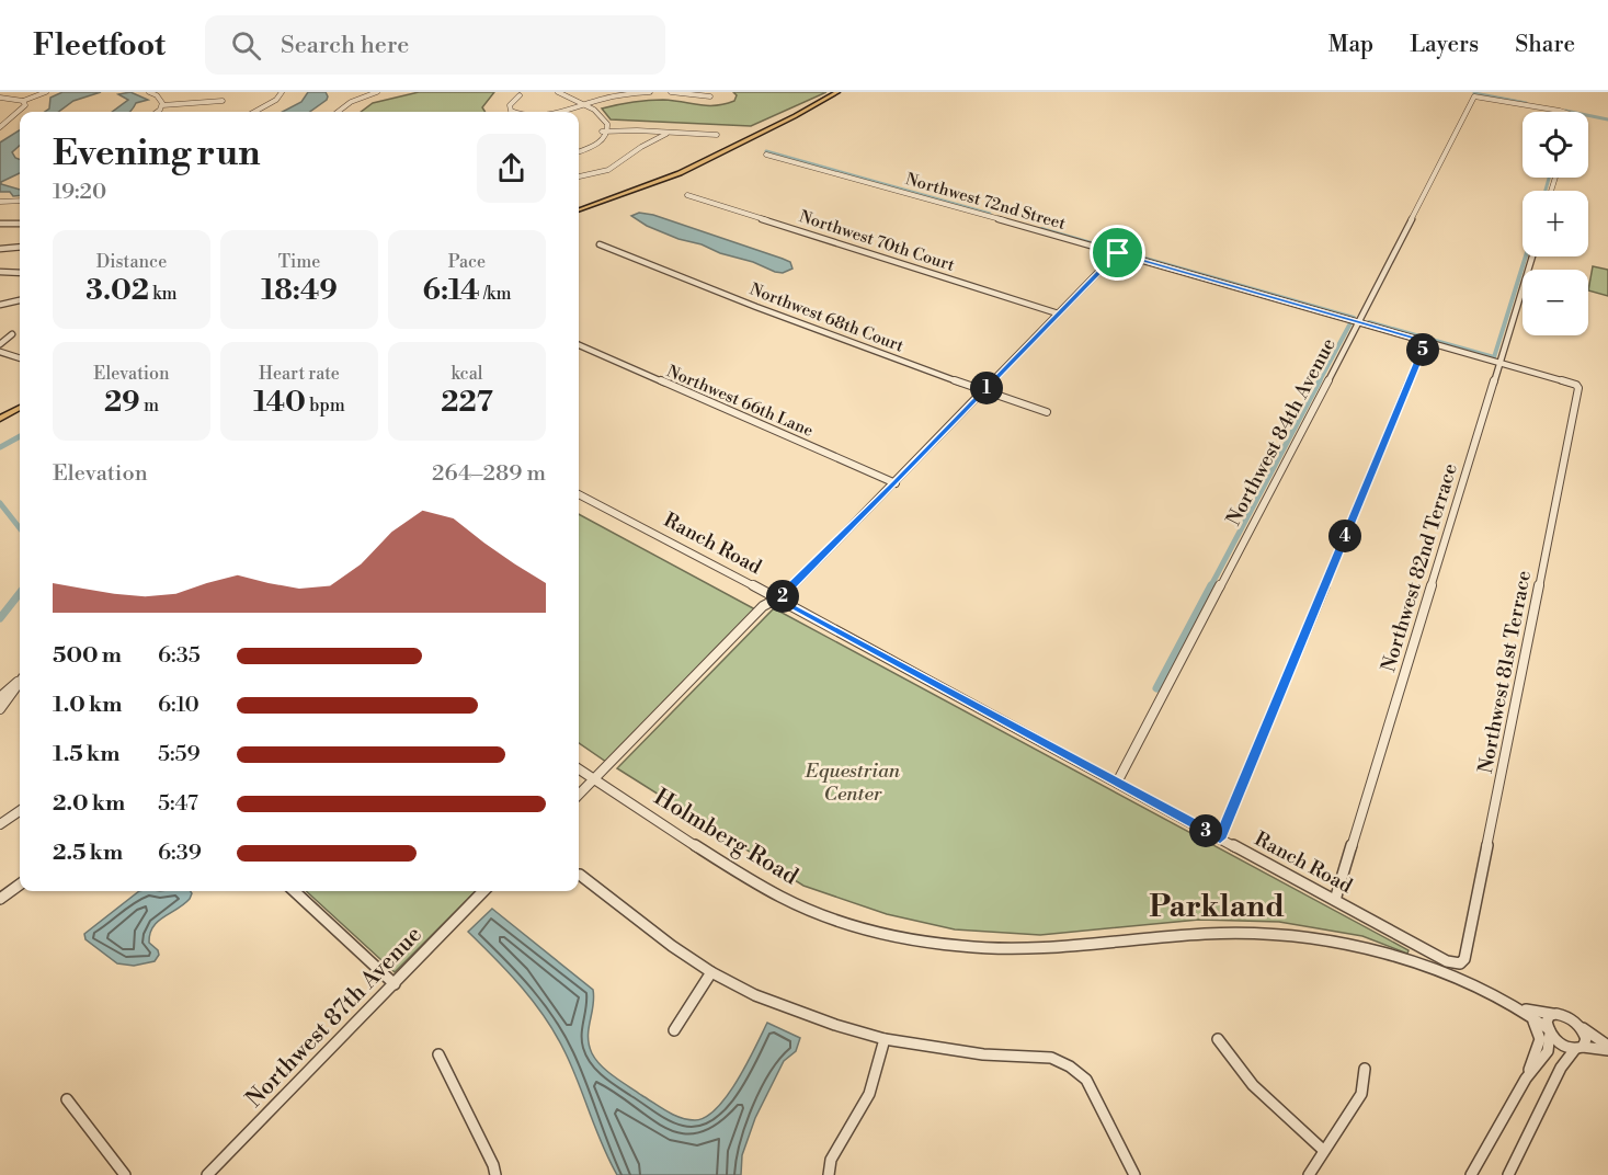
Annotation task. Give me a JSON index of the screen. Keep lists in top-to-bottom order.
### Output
{
  "streets": {
    "street": [
      "Northwest 72nd Street",
      "Northwest 70th Court",
      "Northwest 68th Court",
      "Northwest 66th Lane",
      "Northwest 84th Avenue",
      "Ranch Road",
      "Northwest 82nd Terrace",
      "Northwest 81st Terrace",
      "Holmberg Road",
      "Northwest 87th Avenue"
    ]
  },
  "crossings": [
    ["Northwest 72nd Street", "Northwest 84th Avenue"],
    ["Northwest 72nd Street", "Northwest 82nd Terrace"],
    ["Northwest 72nd Street", "Northwest 81st Terrace"],
    ["Northwest 84th Avenue", "Ranch Road"],
    ["Ranch Road", "Northwest 82nd Terrace"],
    ["Ranch Road", "Northwest 81st Terrace"]
  ],
  "districts": ["Parkland"],
  "parks": ["Equestrian Center"],
  "page": {
    "header": "Fleetfoot",
    "search": "Search here",
    "nav": ["Map", "Layers", "Share"],
    "map_buttons": ["+", "−"],
    "heading": ["Evening run", "19:20"],
    "stats": [
      ["Distance", "3.02 km"],
      ["Time", "18:49"],
      ["Pace", "6:14 /km"],
      ["Elevation", "29 m"],
      ["Heart rate", "140 bpm"],
      ["kcal", "227"]
    ],
    "pins": [
      "5",
      "1",
      "4",
      "2",
      "3"
    ],
    "chart": ["Elevation", "264–289 m"],
    "list": [
      {
        "name": "500 m",
        "note": "6:35"
      },
      {
        "name": "1.0 km",
        "note": "6:10"
      },
      {
        "name": "1.5 km",
        "note": "5:59"
      },
      {
        "name": "2.0 km",
        "note": "5:47"
      },
      {
        "name": "2.5 km",
        "note": "6:39"
      }
    ]
  }
}
